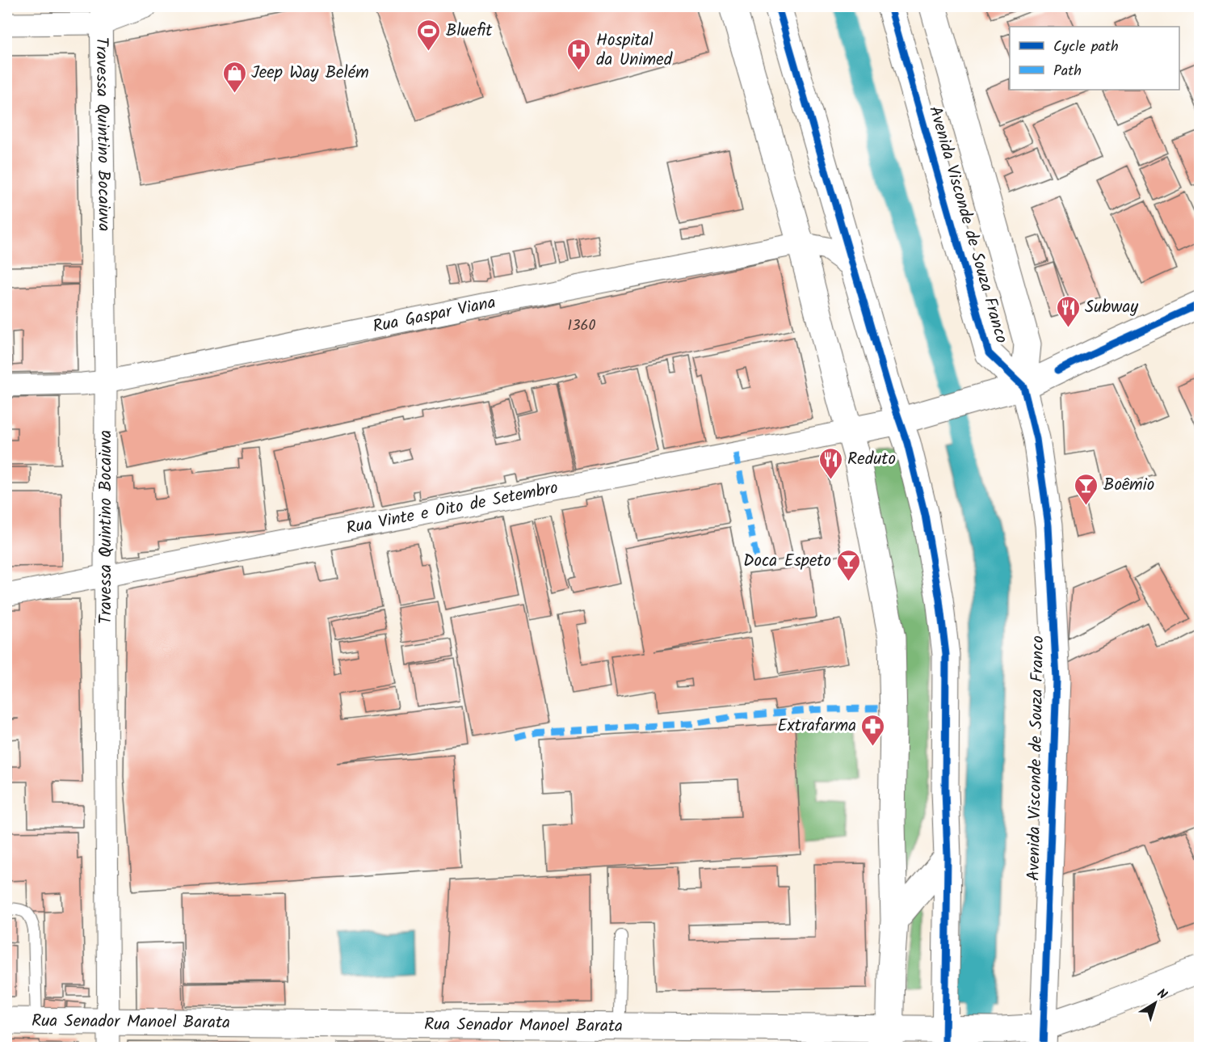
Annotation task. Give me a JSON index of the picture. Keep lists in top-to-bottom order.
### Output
{
  "streets": {
    "main road": ["Avenida Visconde de Souza Franco", "Rua Vinte e Oito de Setembro", "Rua Senador Manoel Barata"],
    "street": ["Travessa Quintino Bocaiuva", "Rua Gaspar Viana"]
  },
  "crossings": [
    ["Travessa Quintino Bocaiuva", "Rua Gaspar Viana"],
    ["Travessa Quintino Bocaiuva", "Rua Vinte e Oito de Setembro"],
    ["Travessa Quintino Bocaiuva", "Rua Senador Manoel Barata"],
    ["Avenida Visconde de Souza Franco", "Rua Vinte e Oito de Setembro"],
    ["Avenida Visconde de Souza Franco", "Rua Senador Manoel Barata"]
  ],
  "places": {
    "sports": ["Bluefit"],
    "hospital": ["Hospital da Unimed"],
    "shop": ["Jeep Way Belém"],
    "restaurant": ["Subway", "Reduto"],
    "bar": ["Boêmio", "Doca Espeto"],
    "pharmacy": ["Extrafarma"]
  },
  "house_numbers": ["1360"],
  "legend": ["Cycle path", "Path"],
  "north": "top right"
}
